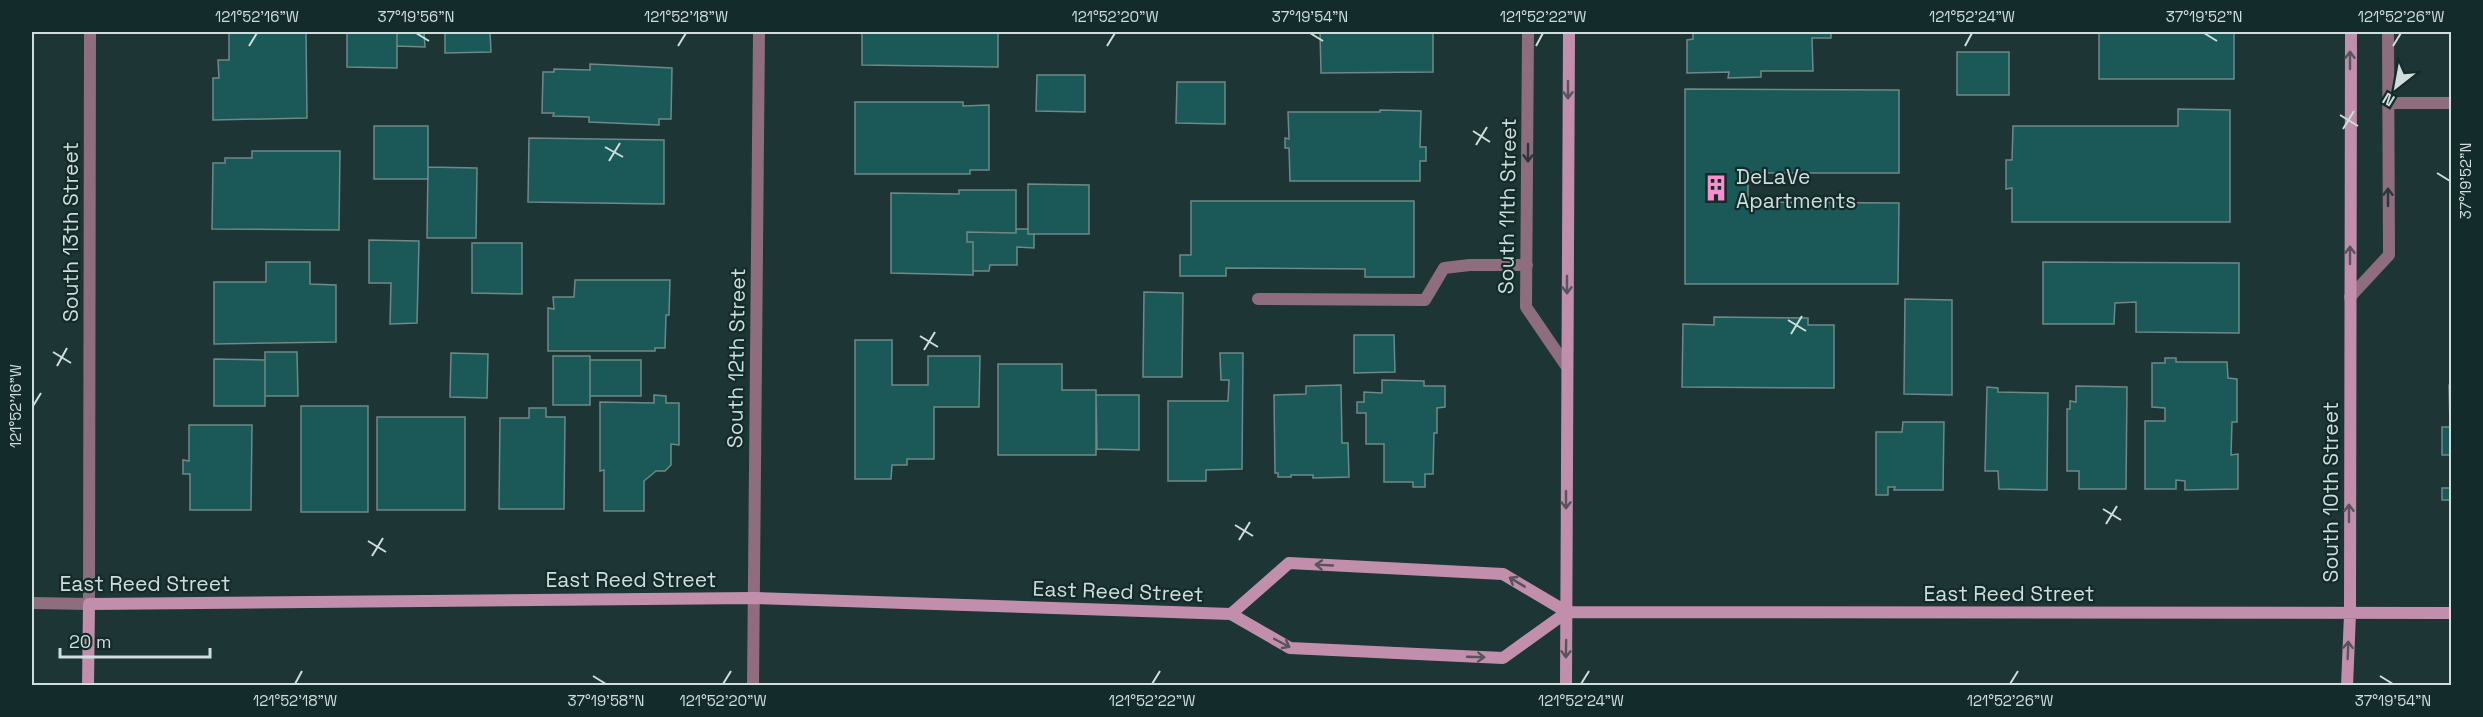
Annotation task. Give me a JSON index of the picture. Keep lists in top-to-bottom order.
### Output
{
  "streets": {
    "street": [
      "South 11th Street",
      "South 13th Street",
      "South 12th Street",
      "South 10th Street",
      "East Reed Street"
    ]
  },
  "crossings": [
    ["South 13th Street", "East Reed Street"],
    ["South 12th Street", "East Reed Street"],
    ["South 10th Street", "East Reed Street"]
  ],
  "places": {
    "building": ["DeLaVe Apartments"]
  },
  "scale_bar": "20 m",
  "north": "bottom left",
  "coordinates": [
    "121°52'16\"W",
    "37°19'56\"N",
    "121°52'18\"W",
    "121°52'20\"W",
    "37°19'54\"N",
    "121°52'22\"W",
    "121°52'24\"W",
    "37°19'52\"N",
    "121°52'26\"W",
    "37°19'58\"N"
  ]
}
